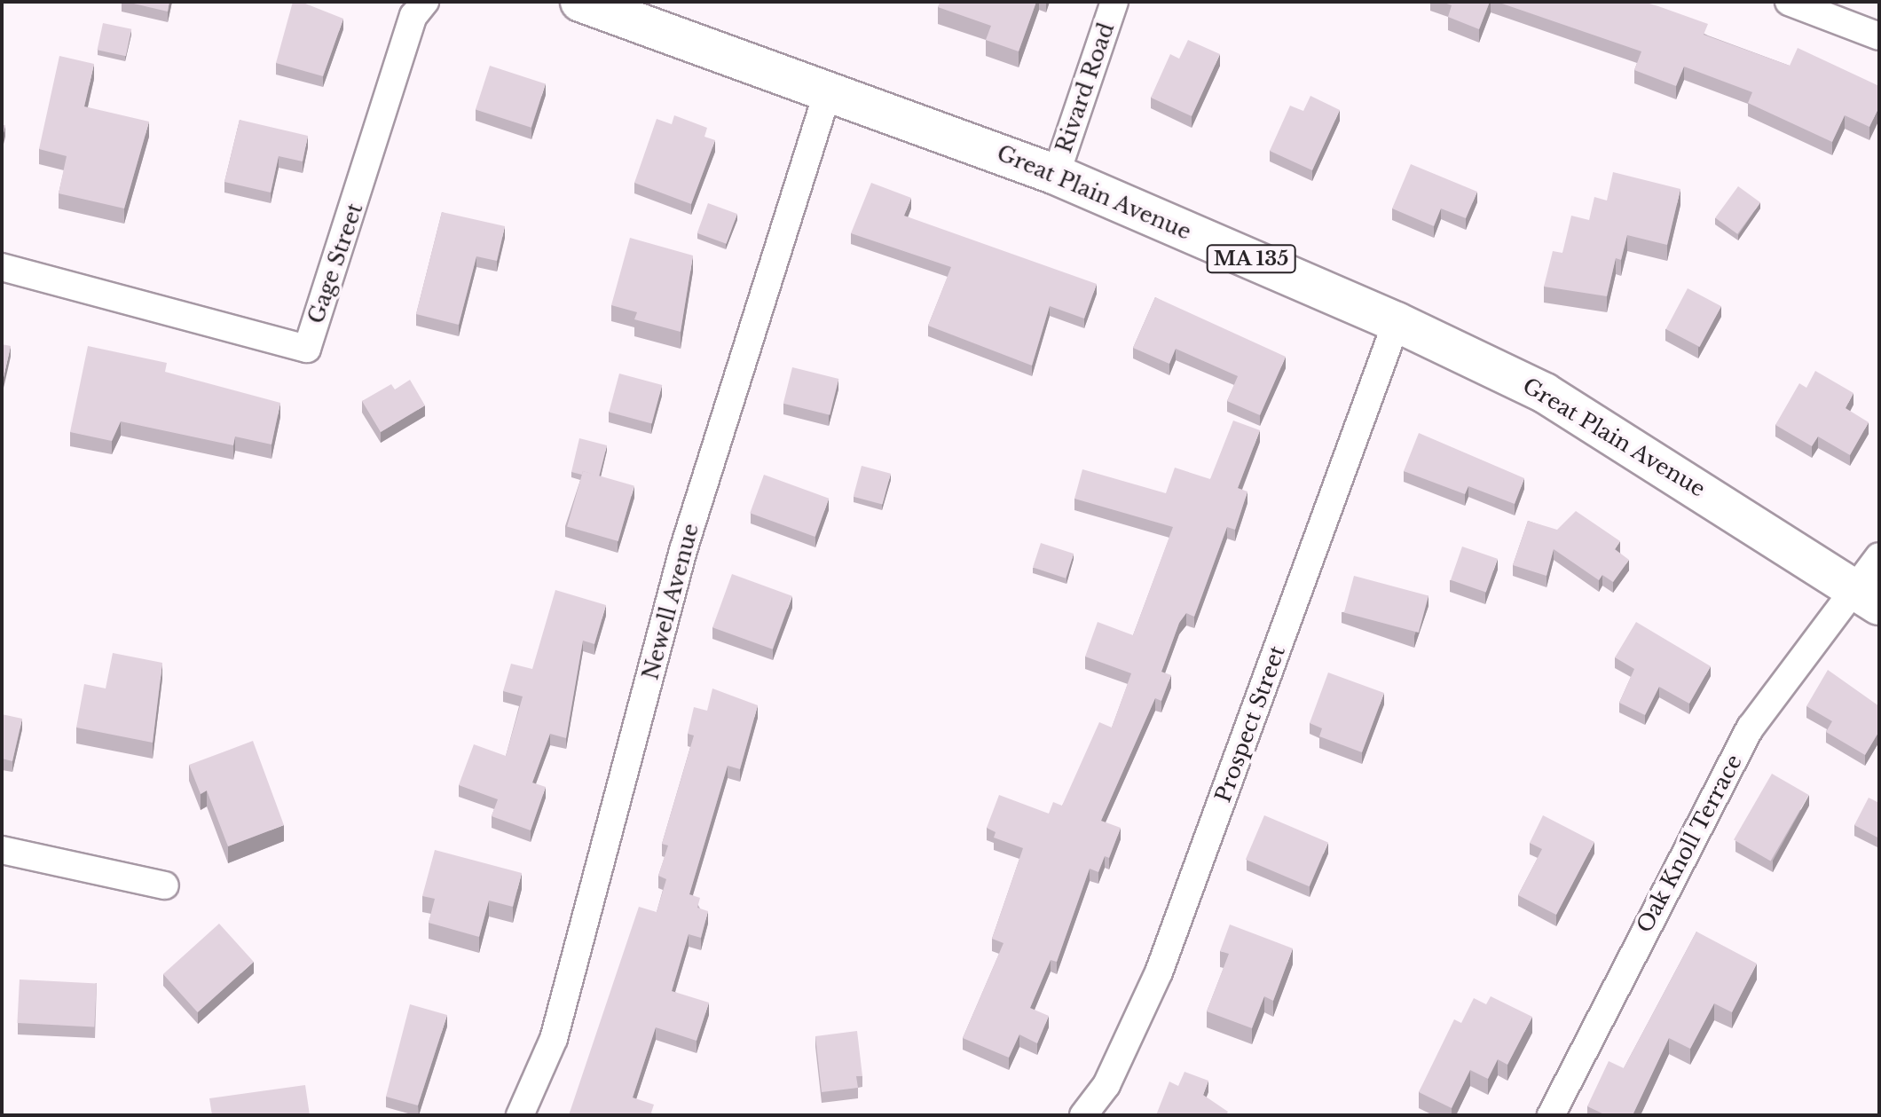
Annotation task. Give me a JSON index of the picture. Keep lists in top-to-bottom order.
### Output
{
  "streets": {
    "main road": ["Great Plain Avenue", "MA 135"],
    "street": [
      "Rivard Road",
      "Gage Street",
      "Newell Avenue",
      "Prospect Street",
      "Oak Knoll Terrace"
    ]
  },
  "crossings": [
    ["Rivard Road", "Great Plain Avenue"],
    ["Great Plain Avenue", "Newell Avenue"],
    ["Great Plain Avenue", "Prospect Street"],
    ["Great Plain Avenue", "Oak Knoll Terrace"]
  ]
}
